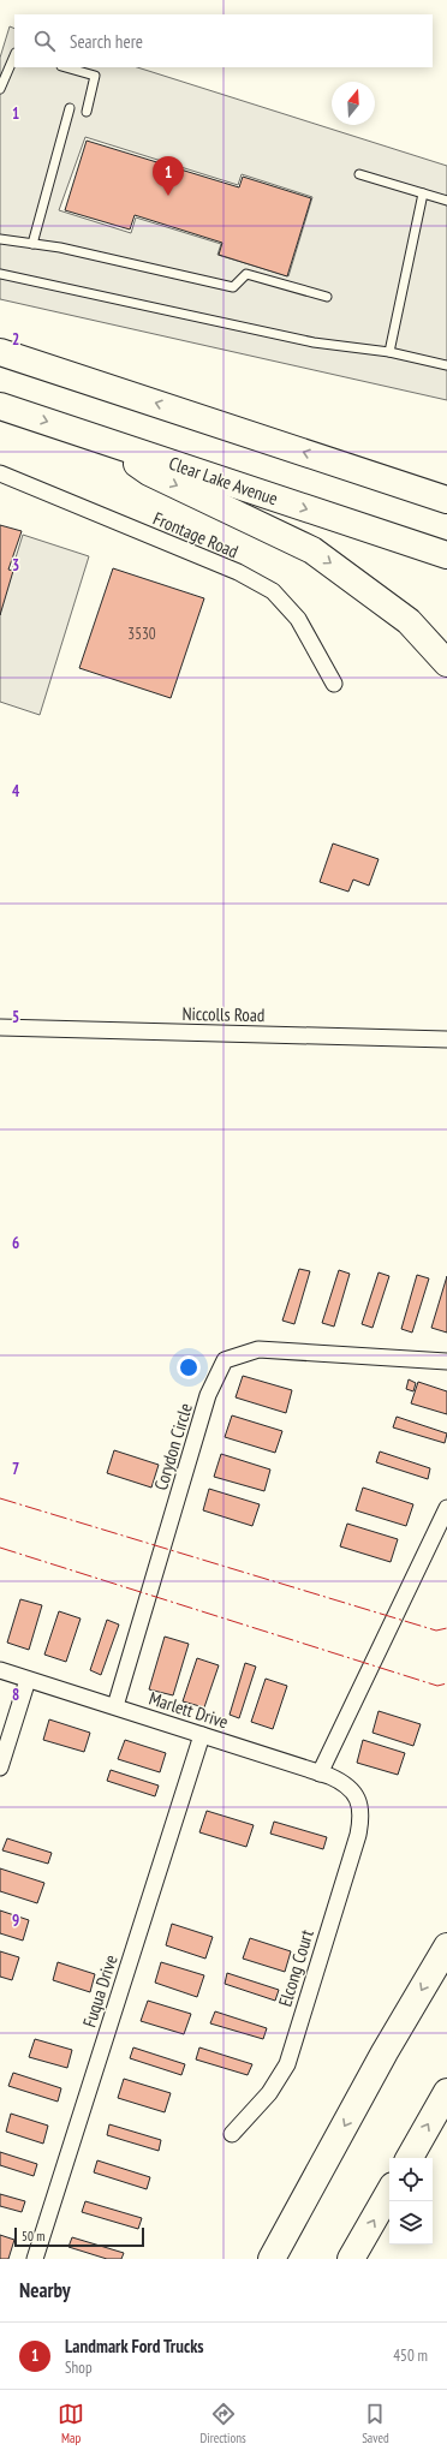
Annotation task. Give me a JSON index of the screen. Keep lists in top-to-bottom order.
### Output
{
  "streets": {
    "highway": ["Clear Lake Avenue"],
    "street": [
      "Frontage Road",
      "Niccolls Road",
      "Corydon Circle",
      "Marlett Drive",
      "Elcong Court",
      "Fuqua Drive"
    ]
  },
  "crossings": [
    ["Corydon Circle", "Marlett Drive"],
    ["Marlett Drive", "Elcong Court"],
    ["Marlett Drive", "Fuqua Drive"]
  ],
  "house_numbers": ["3530"],
  "scale_bar": "50 m",
  "north": "top",
  "page": {
    "search": "Search here",
    "pins": "1",
    "scale": "50 m",
    "heading": "Nearby",
    "list": [
      {
        "mark": "1",
        "name": "Landmark Ford Trucks",
        "note": "Shop",
        "value": "450 m"
      }
    ],
    "nav": ["Map", "Directions", "Saved"]
  },
  "grid": {
    "rows": [
      "1",
      "2",
      "3",
      "4",
      "5",
      "6",
      "7",
      "8",
      "9"
    ]
  }
}
